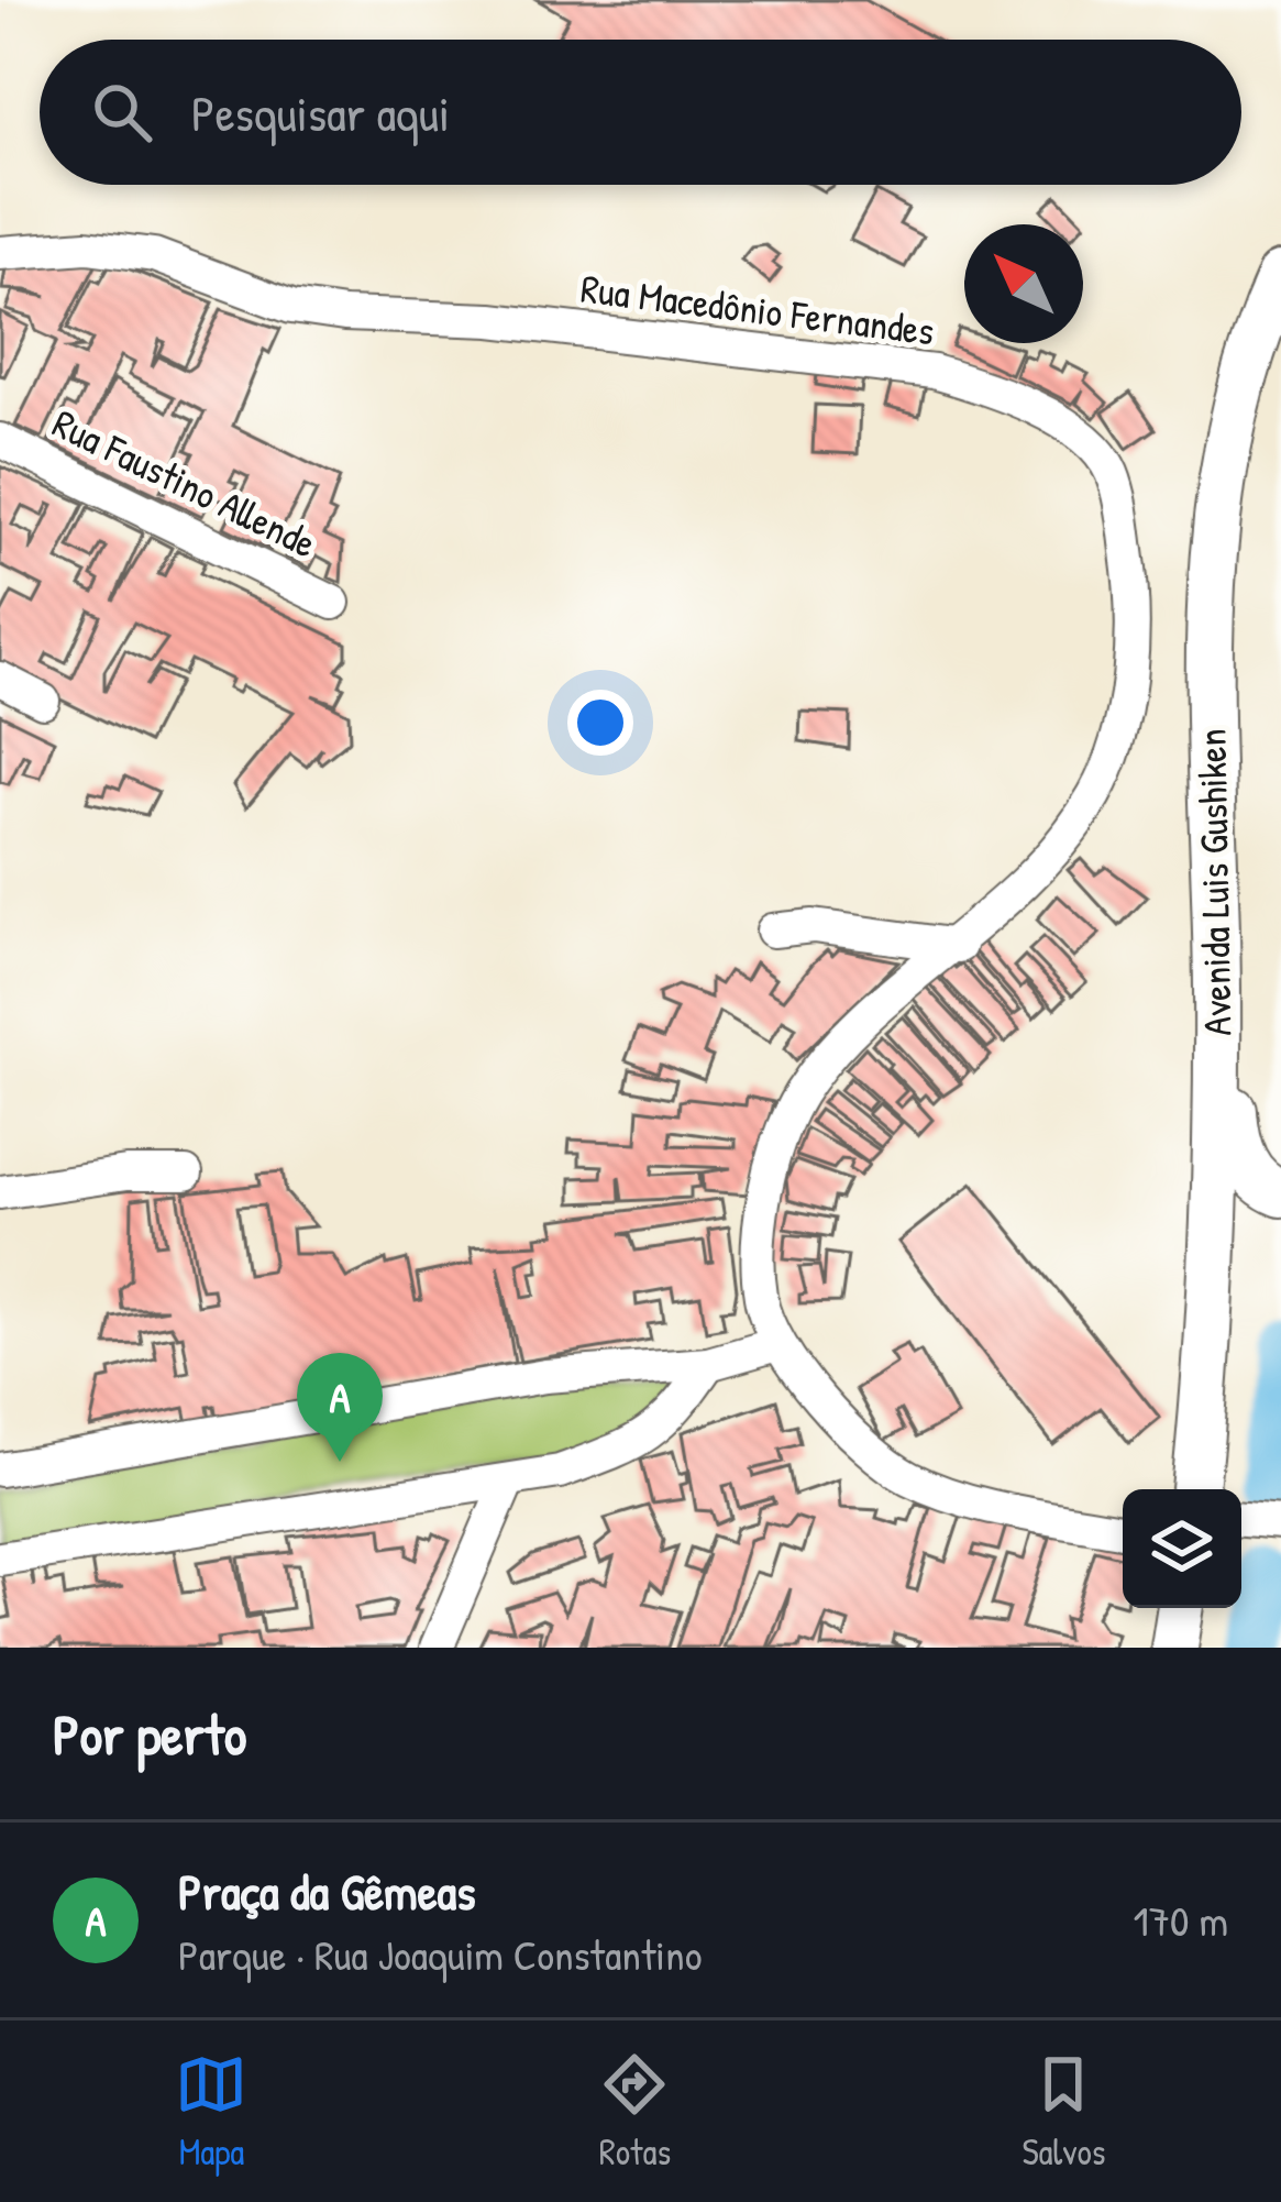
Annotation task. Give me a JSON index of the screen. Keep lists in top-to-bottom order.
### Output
{
  "streets": {
    "main road": ["Avenida Luis Gushiken"],
    "street": ["Rua Macedônio Fernandes", "Rua Faustino Allende"]
  },
  "north": "top left",
  "page": {
    "search": "Pesquisar aqui",
    "pins": "A",
    "heading": "Por perto",
    "list": [
      {
        "mark": "A",
        "name": "Praça da Gêmeas",
        "note": "Parque · Rua Joaquim Constantino",
        "value": "170 m"
      }
    ],
    "nav": ["Mapa", "Rotas", "Salvos"]
  }
}
